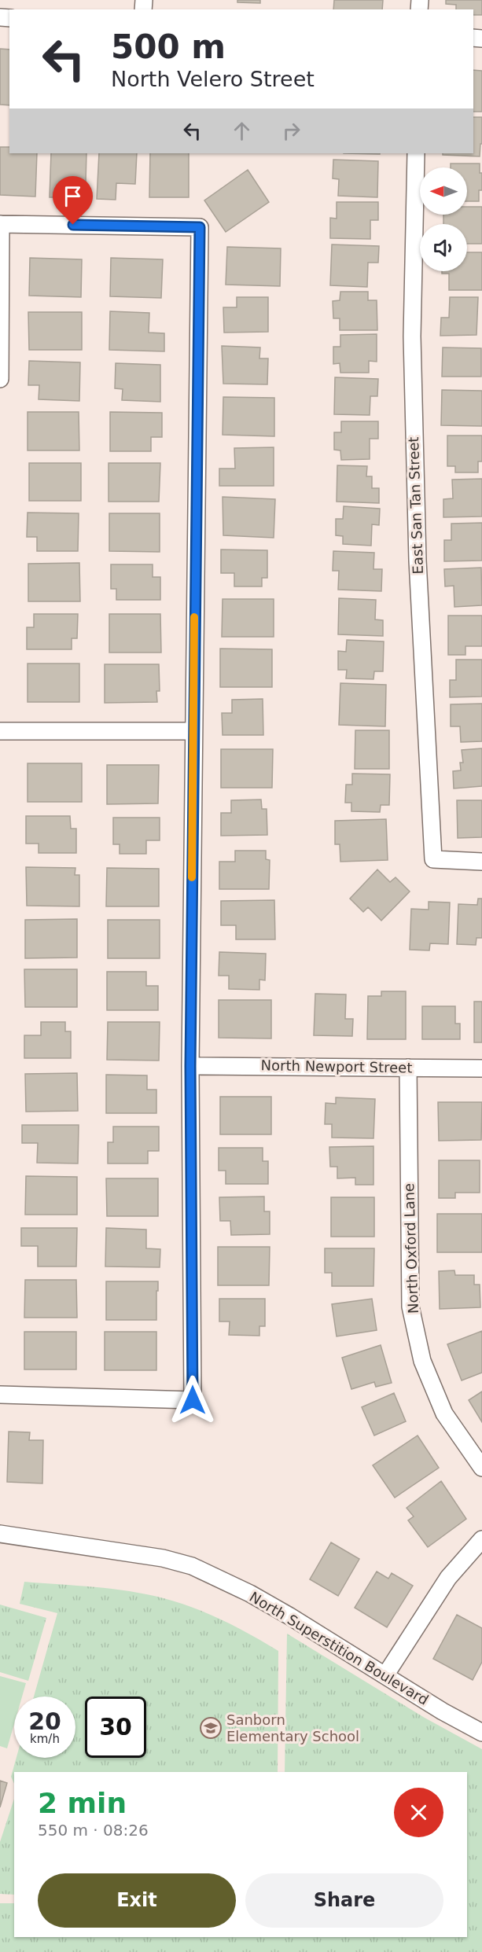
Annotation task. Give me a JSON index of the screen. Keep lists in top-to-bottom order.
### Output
{
  "streets": {
    "street": [
      "East San Tan Street",
      "North Newport Street",
      "North Oxford Lane",
      "North Superstition Boulevard"
    ]
  },
  "crossings": [
    ["North Newport Street", "North Oxford Lane"]
  ],
  "places": {
    "school or university": ["Sanborn Elementary School"]
  },
  "north": "left",
  "page": {
    "turn": ["500 m", "North Velero Street"],
    "speed": "20 km/h",
    "limit": "30",
    "heading": ["2 min", "550 m · 08:26"],
    "buttons": ["Exit", "Share"]
  }
}
